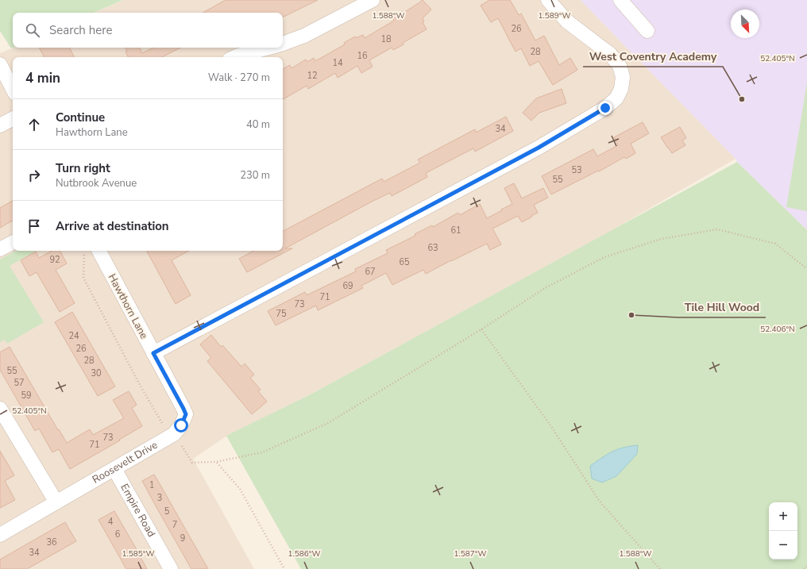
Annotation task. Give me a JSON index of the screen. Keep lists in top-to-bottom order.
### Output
{
  "streets": {
    "street": ["Hawthorn Lane", "Roosevelt Drive", "Empire Road"]
  },
  "crossings": [
    ["Hawthorn Lane", "Roosevelt Drive"],
    ["Roosevelt Drive", "Empire Road"]
  ],
  "places": ["West Coventry Academy", "Tile Hill Wood"],
  "house_numbers": [
    "26",
    "18",
    "28",
    "16",
    "14",
    "12",
    "34",
    "53",
    "55",
    "61",
    "63",
    "92",
    "65",
    "67",
    "69",
    "71",
    "73",
    "75",
    "24",
    "26",
    "28",
    "55",
    "30",
    "57",
    "59",
    "73",
    "71",
    "1",
    "3",
    "5",
    "4",
    "7",
    "6",
    "9",
    "36",
    "34"
  ],
  "north": "bottom right",
  "page": {
    "search": "Search here",
    "heading": ["4 min", "Walk · 270 m"],
    "list": [
      ["Continue", "Hawthorn Lane", "40 m"],
      ["Turn right", "Nutbrook Avenue", "230 m"],
      "Arrive at destination"
    ],
    "map_buttons": ["+", "−"]
  },
  "coordinates": [
    "1.588°W",
    "1.589°W",
    "52.405°N",
    "52.406°N",
    "1.585°W",
    "1.586°W",
    "1.587°W"
  ]
}
